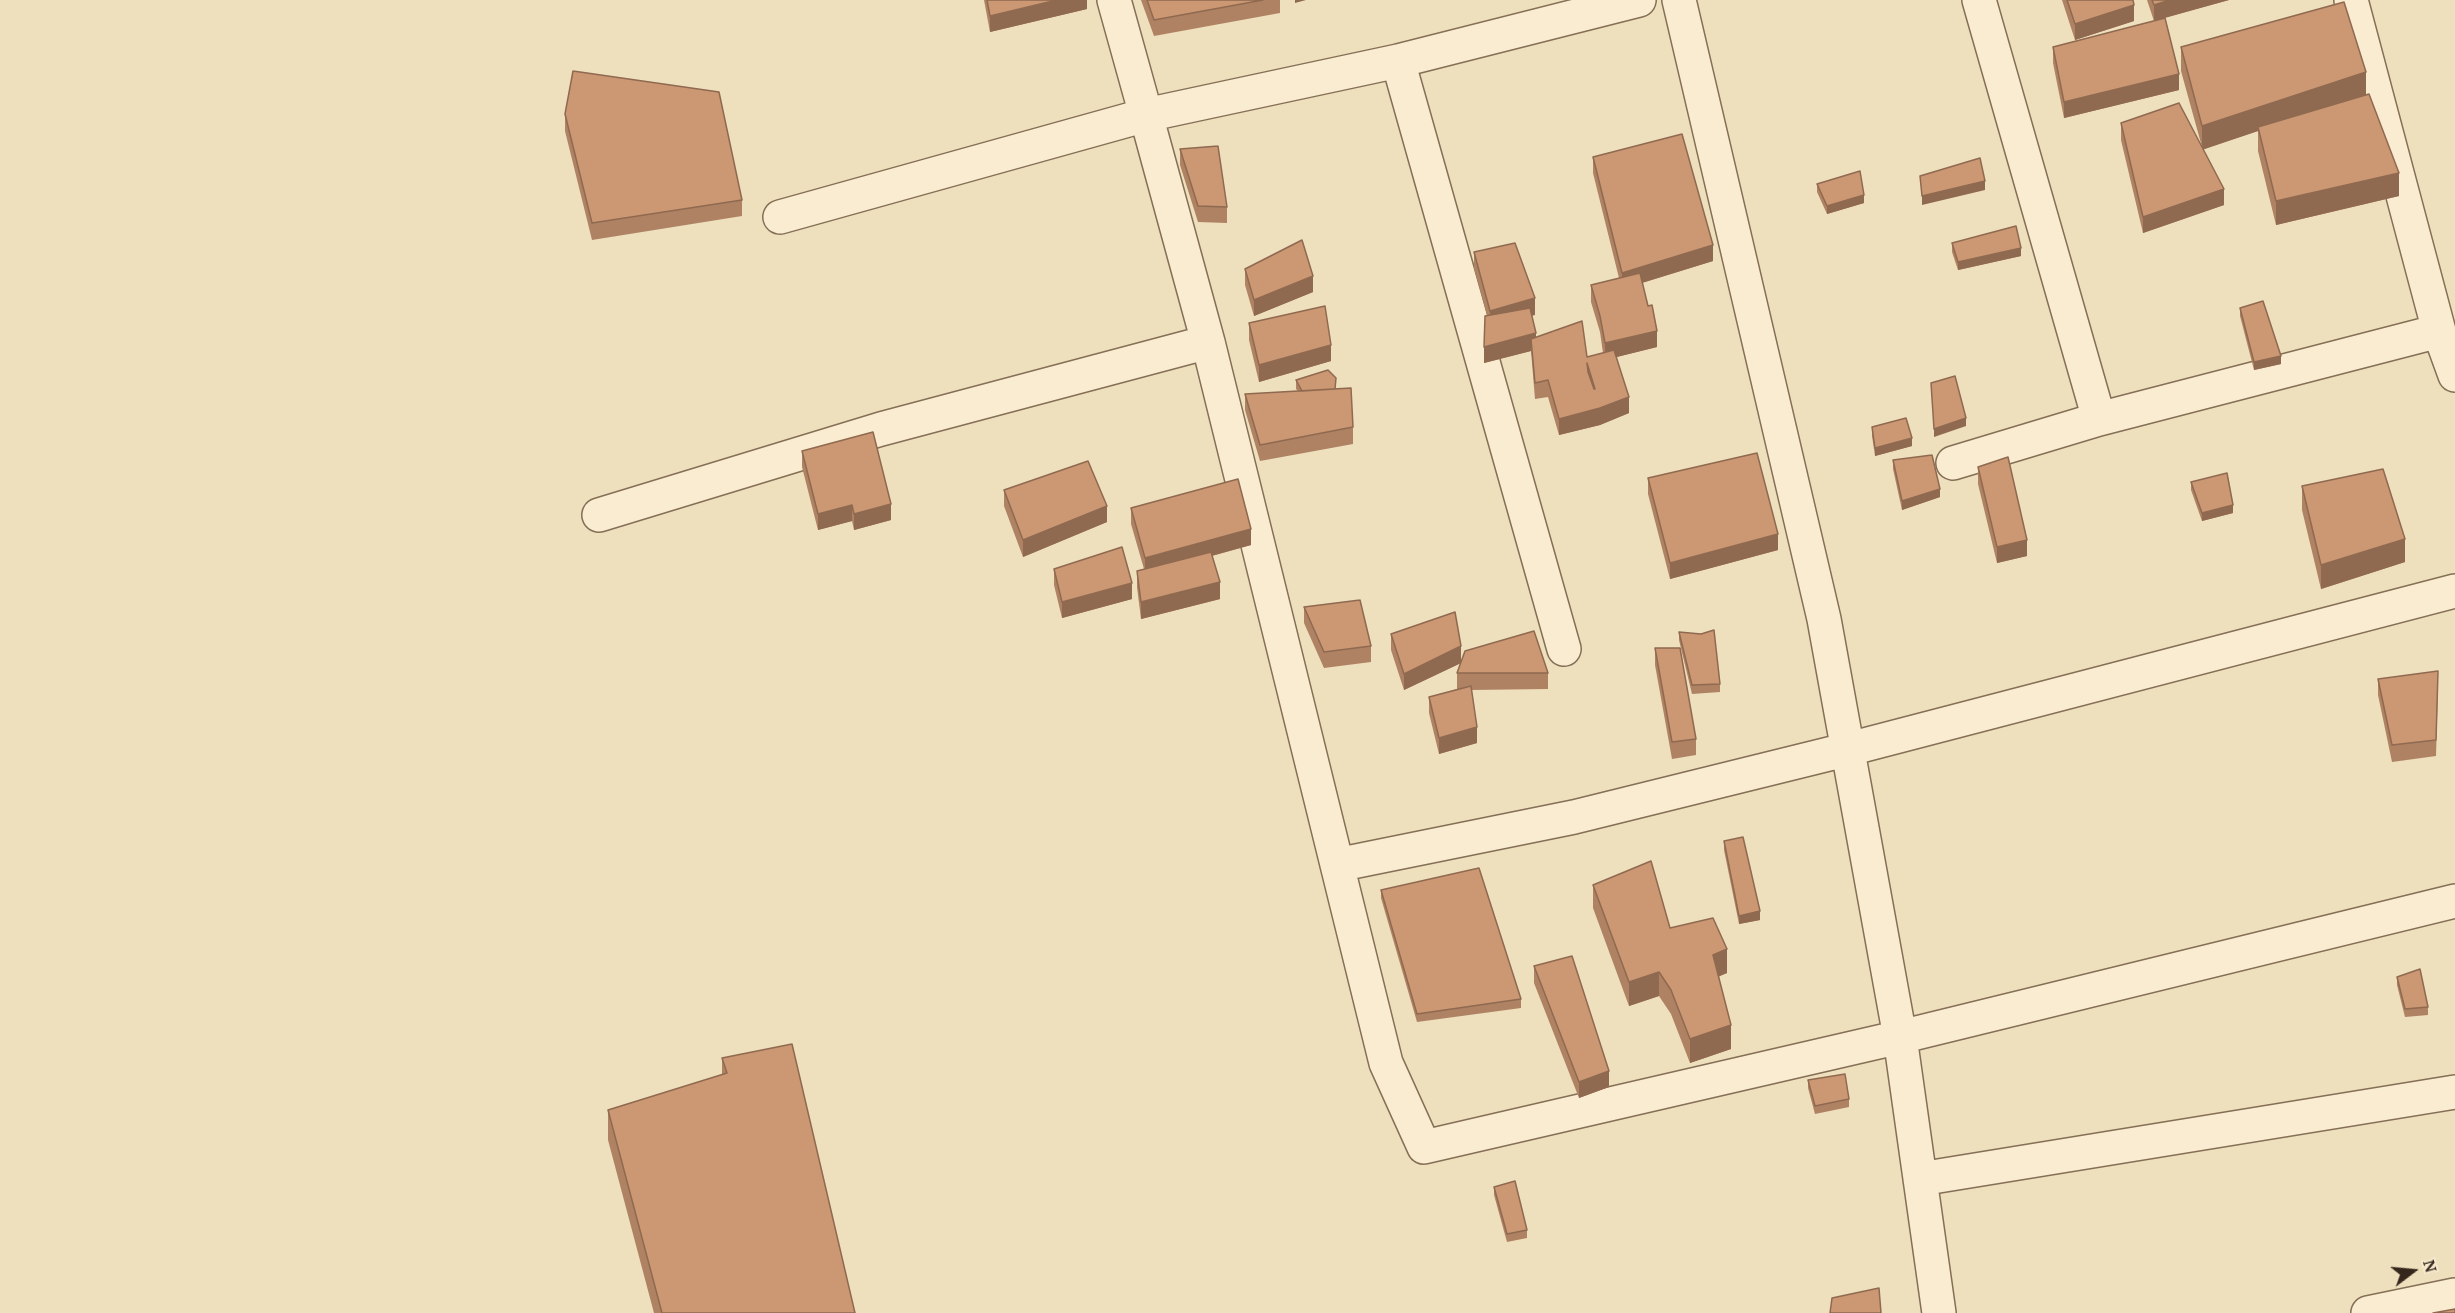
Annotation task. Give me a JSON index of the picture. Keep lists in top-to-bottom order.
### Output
{
  "north": "right"
}
